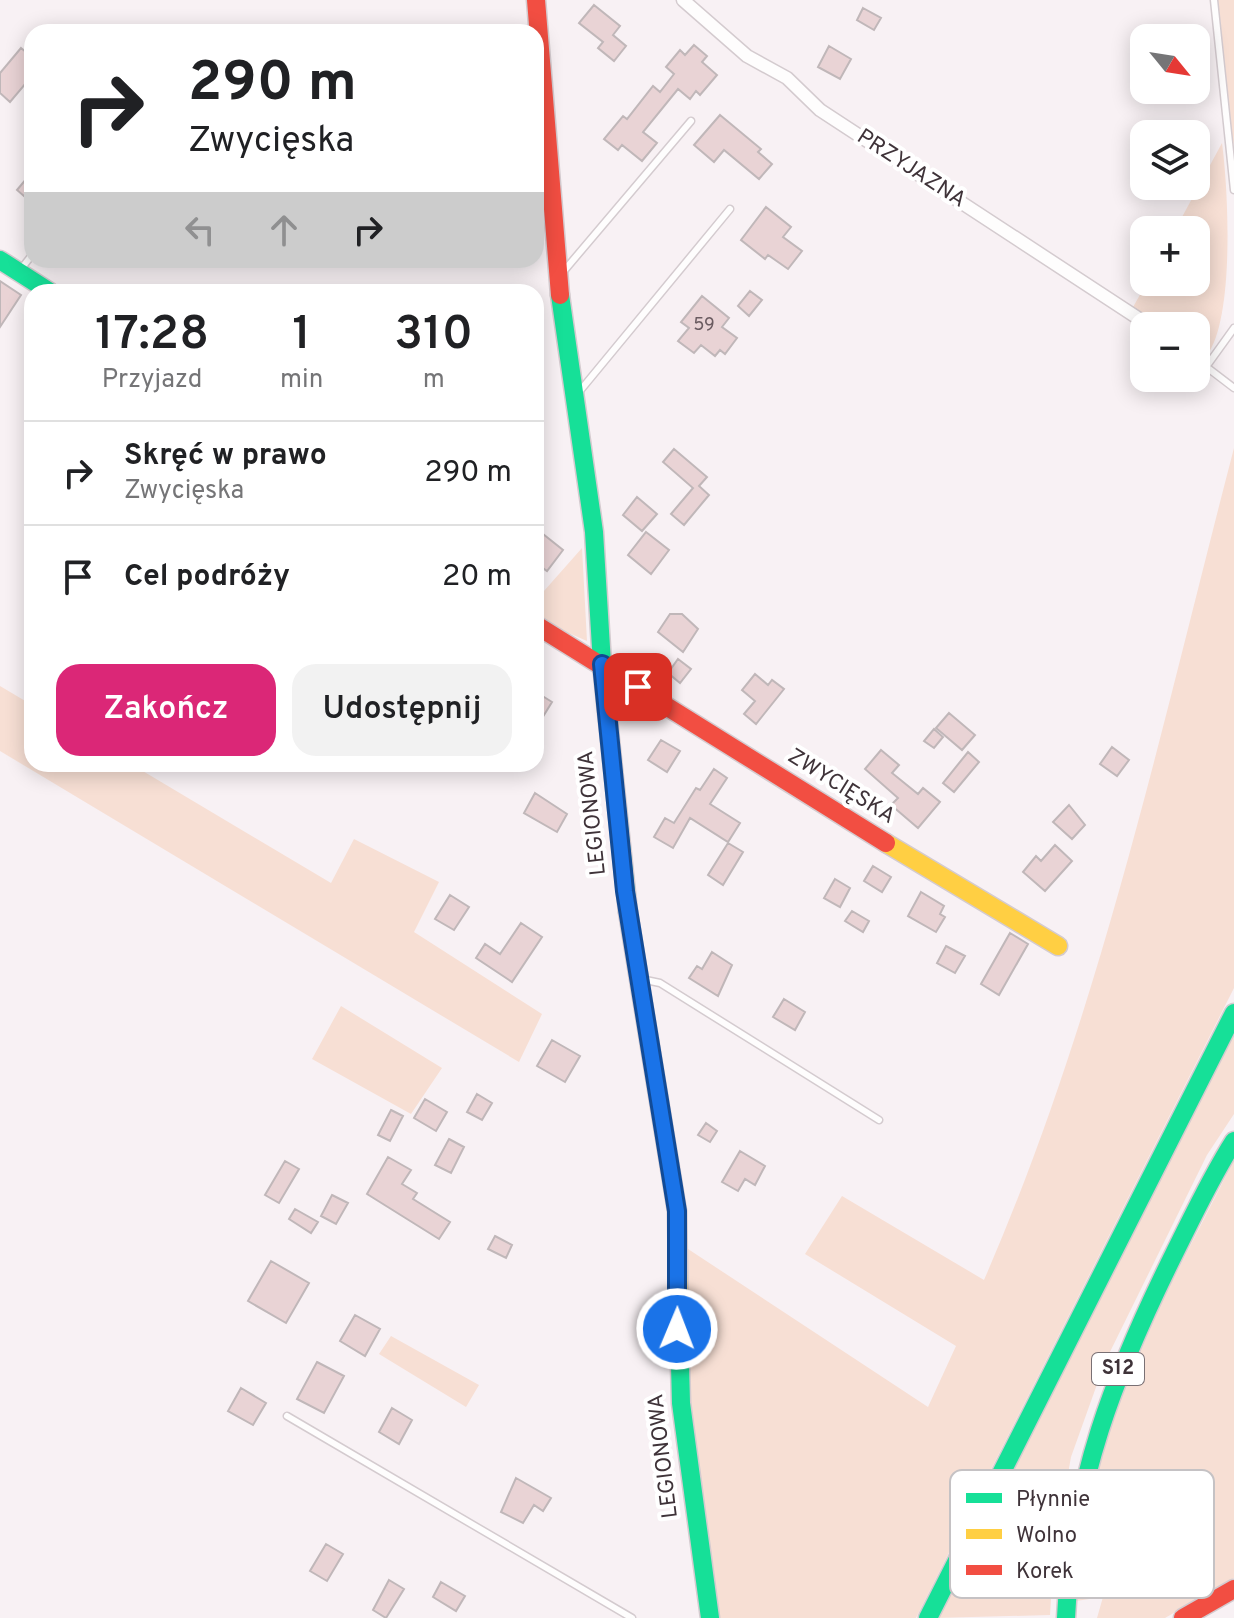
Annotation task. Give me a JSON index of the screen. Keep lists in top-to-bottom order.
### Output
{
  "streets": {
    "main road": ["ZWYCIĘSKA", "LEGIONOWA", "S12"],
    "street": ["PRZYJAZNA"]
  },
  "crossings": [
    ["ZWYCIĘSKA", "LEGIONOWA"]
  ],
  "house_numbers": ["59"],
  "legend": ["Płynnie", "Wolno", "Korek"],
  "north": "bottom right",
  "page": {
    "map_buttons": ["+", "−"],
    "turn": ["290 m", "Zwycięska"],
    "eta": [
      "17:28",
      "Przyjazd",
      "1",
      "min",
      "310",
      "m"
    ],
    "list": [
      {
        "name": "Skręć w prawo",
        "note": "Zwycięska",
        "value": "290 m"
      },
      {
        "name": "Cel podróży",
        "value": "20 m"
      }
    ],
    "buttons": ["Zakończ", "Udostępnij"]
  }
}
